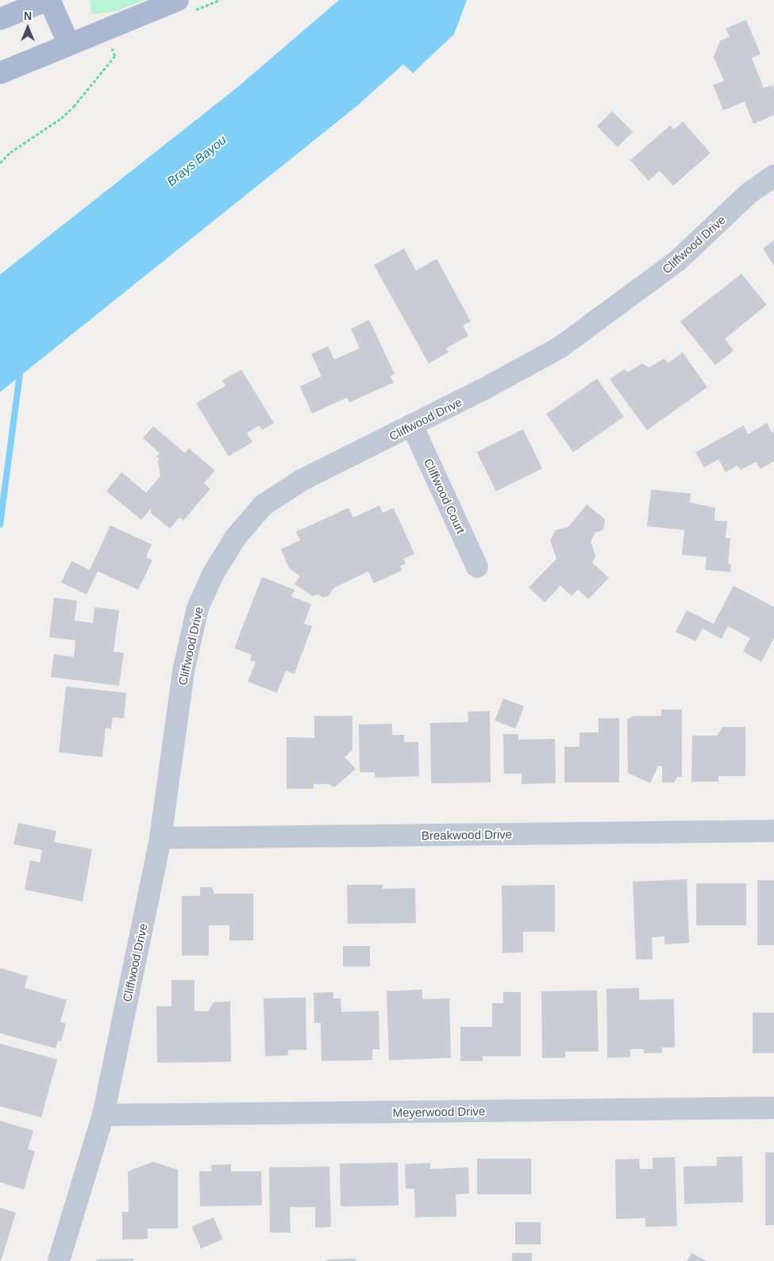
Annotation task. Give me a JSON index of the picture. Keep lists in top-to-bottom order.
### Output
{
  "streets": {
    "street": [
      "Cliffwood Drive",
      "Cliffwood Court",
      "Breakwood Drive",
      "Meyerwood Drive"
    ]
  },
  "crossings": [
    ["Cliffwood Drive", "Cliffwood Court"],
    ["Cliffwood Drive", "Breakwood Drive"],
    ["Cliffwood Drive", "Meyerwood Drive"]
  ],
  "water": ["Brays Bayou"],
  "north": "top"
}
